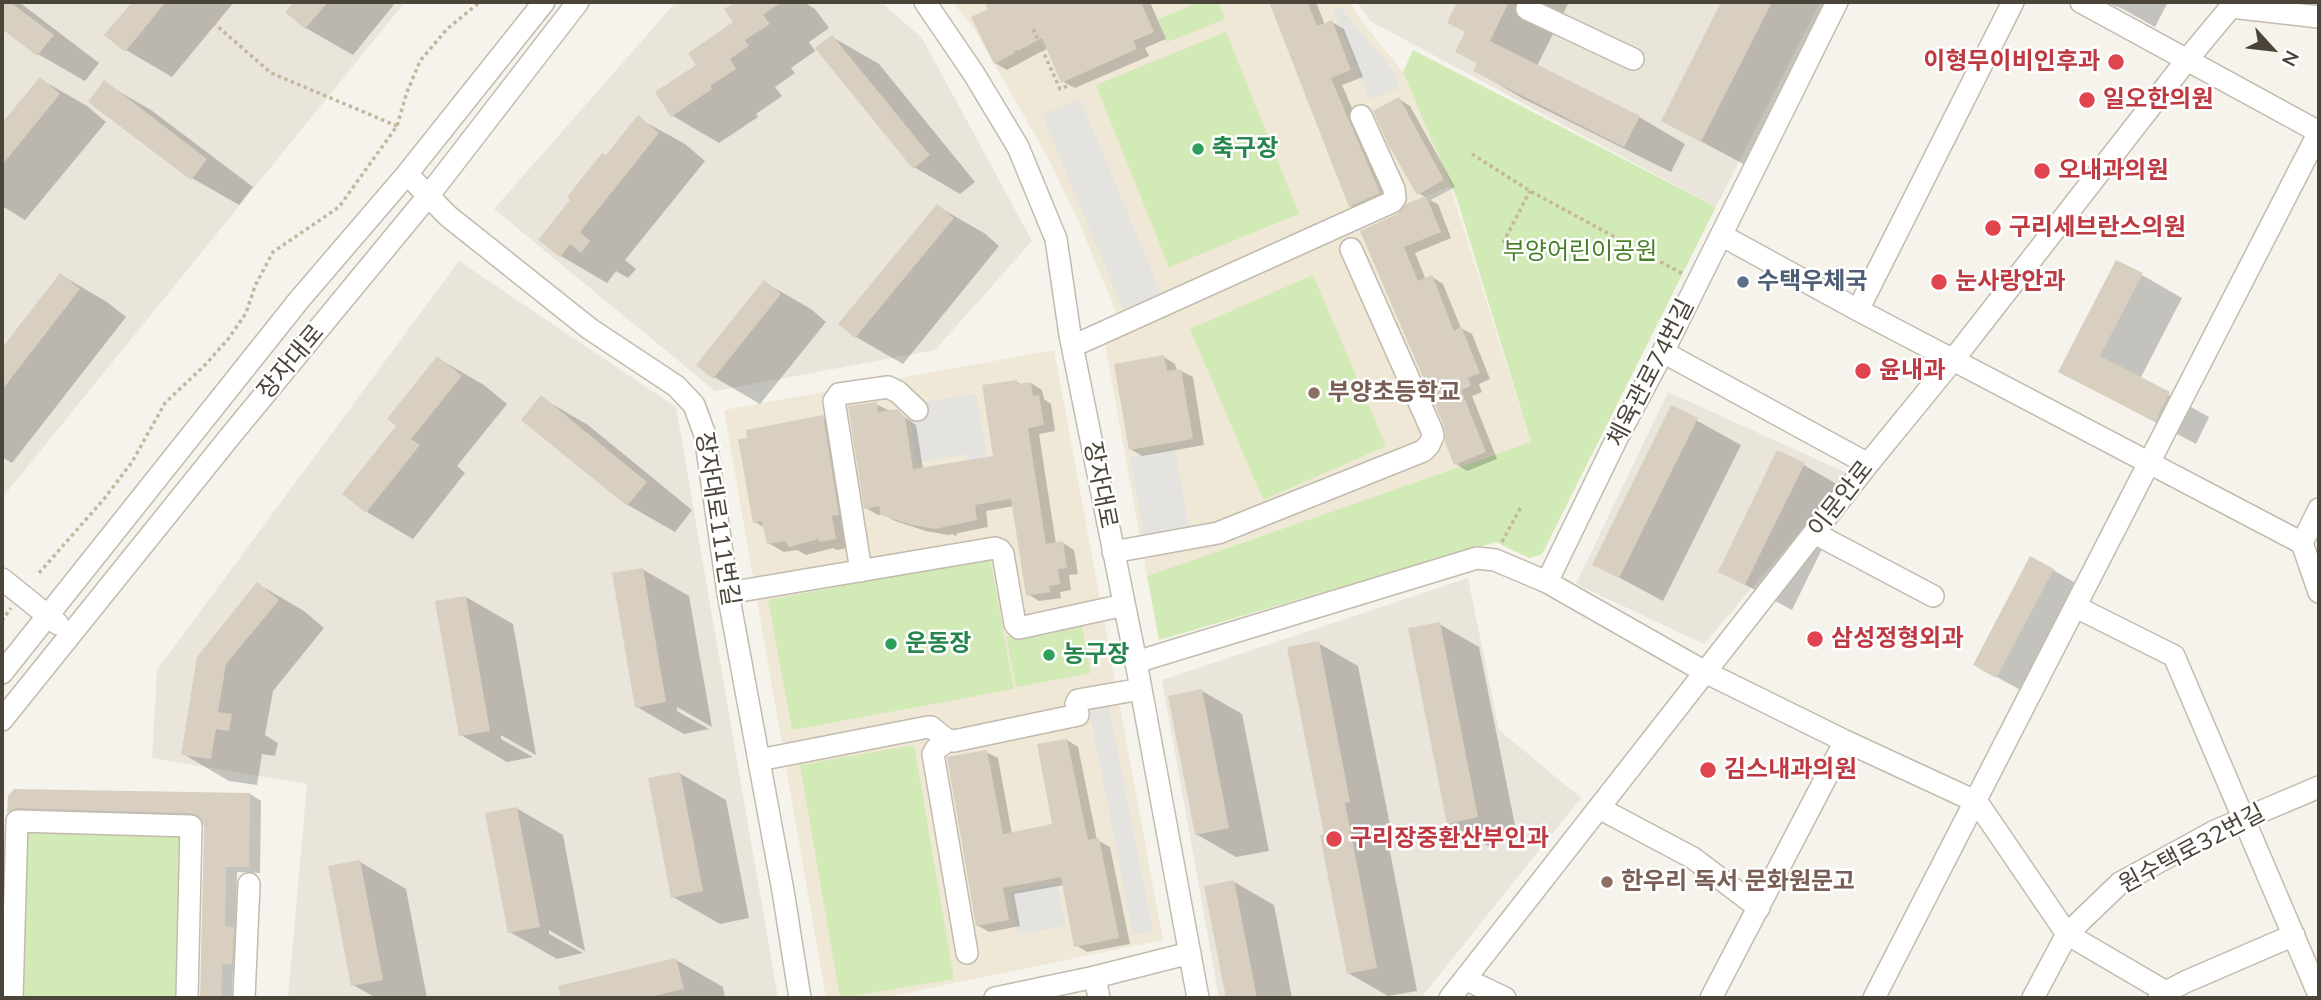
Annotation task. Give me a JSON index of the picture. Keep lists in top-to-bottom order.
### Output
{
  "streets": {
    "street": [
      "장자대로",
      "체육관로74번길",
      "이문안로",
      "장자대로111번길",
      "원수택로32번길"
    ]
  },
  "crossings": [
    ["장자대로", "장자대로111번길"]
  ],
  "parks": ["부양어린이공원"],
  "places": [
    "이형무이비인후과",
    "일오한의원",
    "축구장",
    "오내과의원",
    "구리세브란스의원",
    "수택우체국",
    "눈사랑안과",
    "윤내과",
    "부양초등학교",
    "삼성정형외과",
    "운동장",
    "농구장",
    "김스내과의원",
    "구리장중환산부인과",
    "한우리 독서 문화원문고"
  ],
  "north": "bottom right"
}
